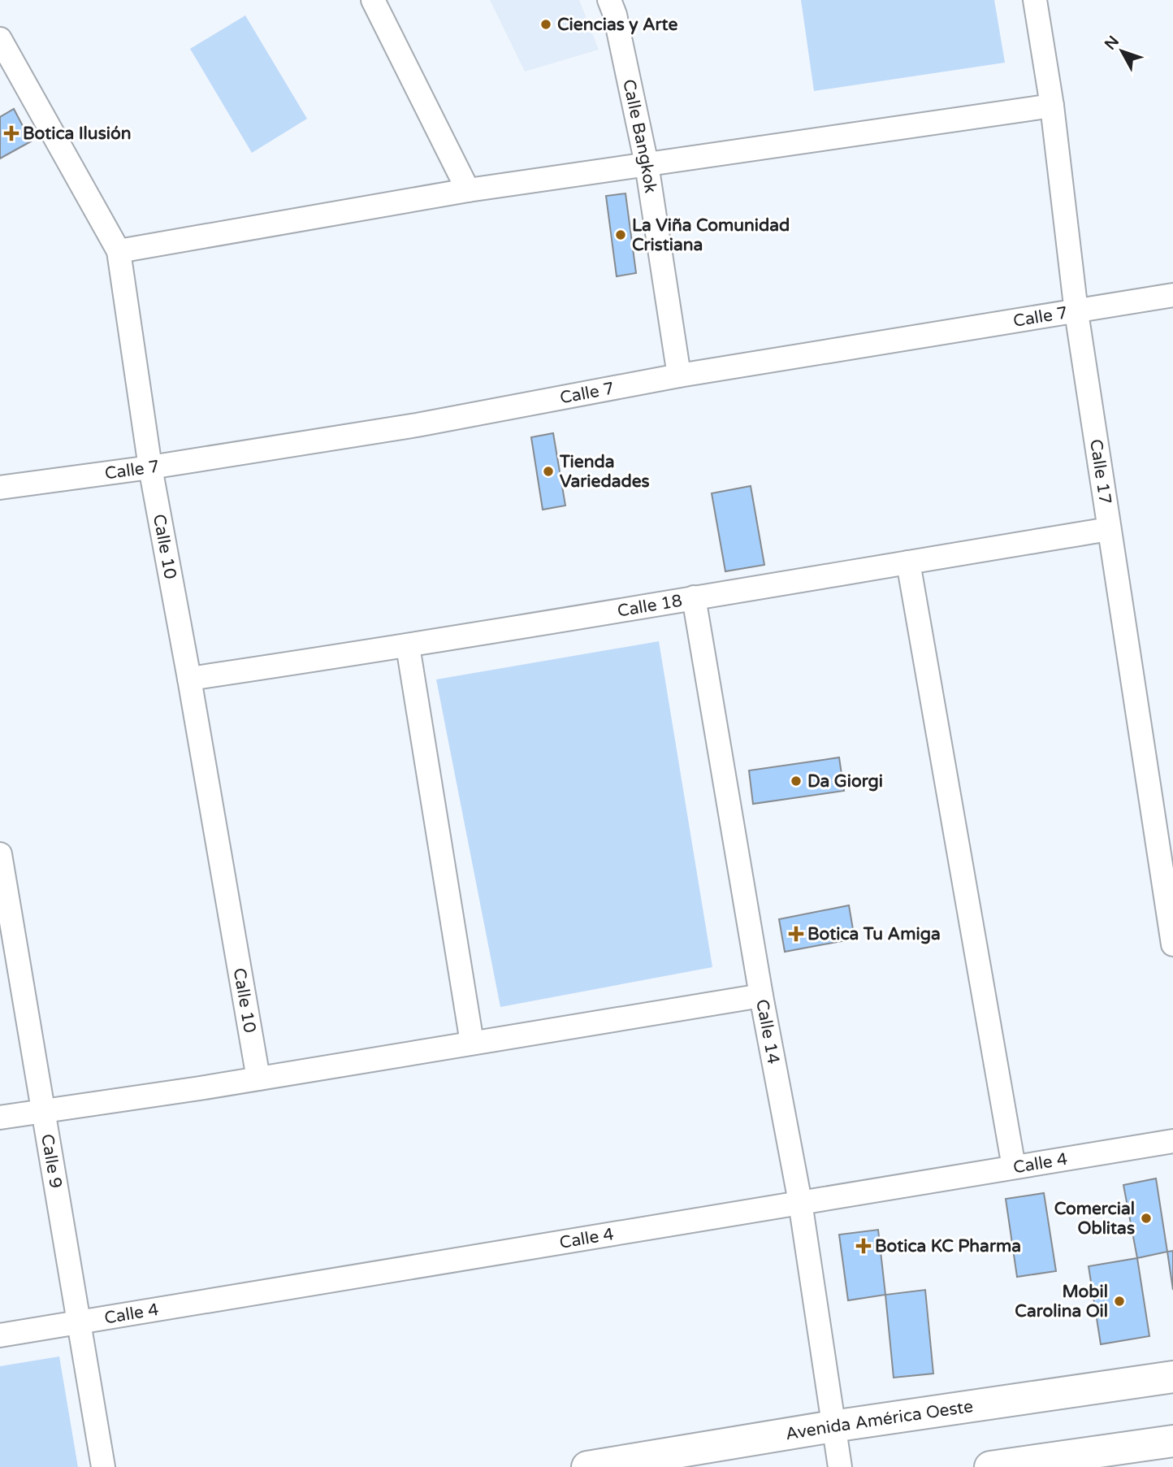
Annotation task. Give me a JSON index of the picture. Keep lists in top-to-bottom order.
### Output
{
  "streets": {
    "main road": ["Avenida América Oeste"],
    "street": [
      "Calle Bangkok",
      "Calle 7",
      "Calle 17",
      "Calle 10",
      "Calle 18",
      "Calle 14",
      "Calle 9",
      "Calle 4"
    ]
  },
  "crossings": [
    ["Calle Bangkok", "Calle 7"],
    ["Calle 7", "Calle 17"],
    ["Calle 7", "Calle 10"],
    ["Calle 17", "Calle 18"],
    ["Calle 10", "Calle 18"],
    ["Calle 18", "Calle 14"],
    ["Calle 14", "Calle 4"],
    ["Calle 14", "Avenida América Oeste"],
    ["Calle 9", "Calle 4"]
  ],
  "places": {
    "other": [
      "Ciencias y Arte",
      "La Viña Comunidad Cristiana",
      "Tienda Variedades",
      "Da Giorgi",
      "Comercial Oblitas",
      "Mobil Carolina Oil"
    ],
    "health": ["Botica Ilusión", "Botica Tu Amiga", "Botica KC Pharma"]
  },
  "north": "top left"
}
